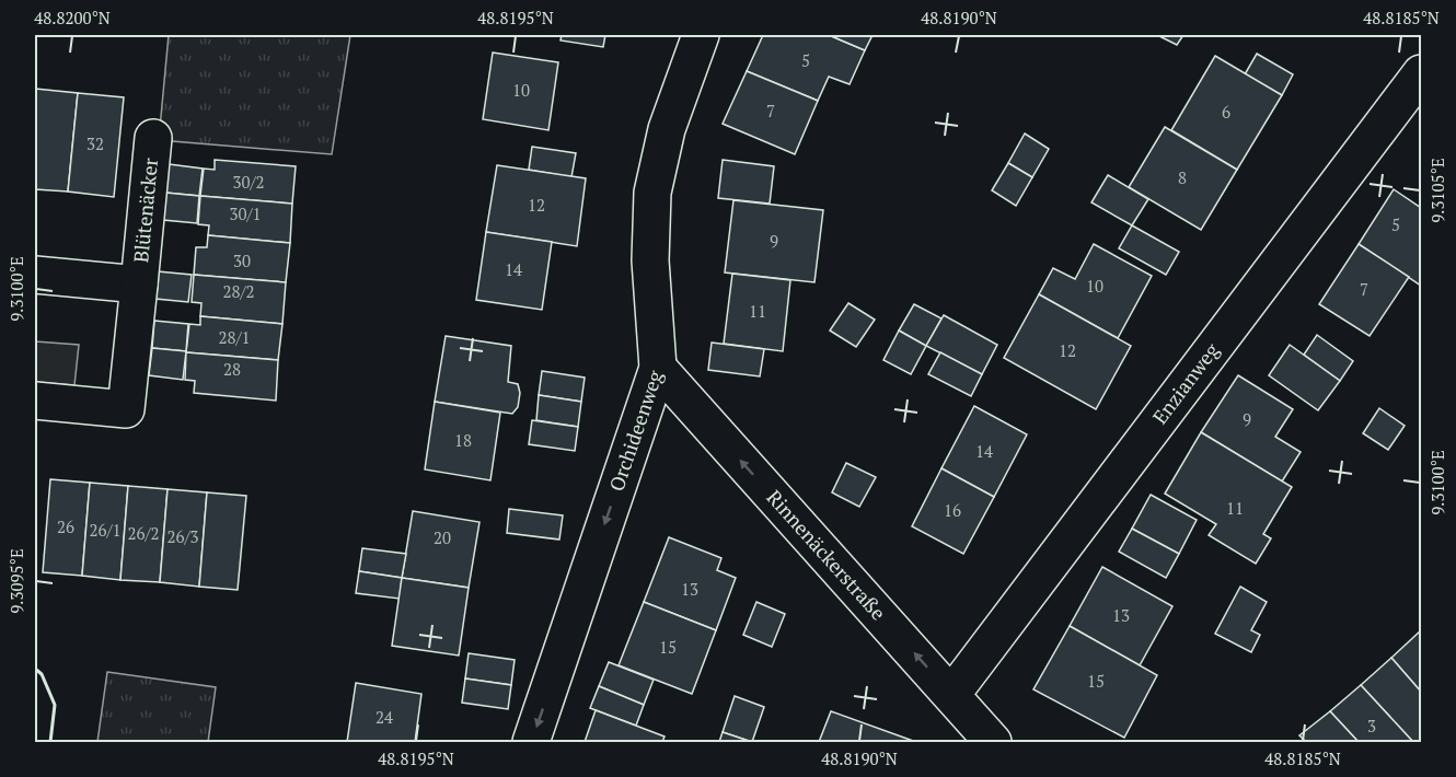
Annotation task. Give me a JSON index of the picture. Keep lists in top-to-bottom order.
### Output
{
  "streets": {
    "street": [
      "Blütenäcker",
      "Enzianweg",
      "Orchideenweg",
      "Rinnenäckerstraße"
    ]
  },
  "crossings": [
    ["Enzianweg", "Rinnenäckerstraße"],
    ["Orchideenweg", "Rinnenäckerstraße"]
  ],
  "one_way": ["Orchideenweg", "Rinnenäckerstraße"],
  "house_numbers": [
    "5",
    "10",
    "7",
    "6",
    "32",
    "8",
    "30/2",
    "12",
    "30/1",
    "5",
    "9",
    "30",
    "14",
    "10",
    "7",
    "28/2",
    "11",
    "28/1",
    "12",
    "28",
    "9",
    "18",
    "14",
    "11",
    "16",
    "26",
    "26/1",
    "26/2",
    "26/3",
    "20",
    "13",
    "13",
    "15",
    "15",
    "24",
    "3"
  ],
  "coordinates": [
    "48.8200°N",
    "48.8195°N",
    "48.8190°N",
    "48.8185°N",
    "9.3105°E",
    "9.3100°E",
    "9.3095°E"
  ]
}
